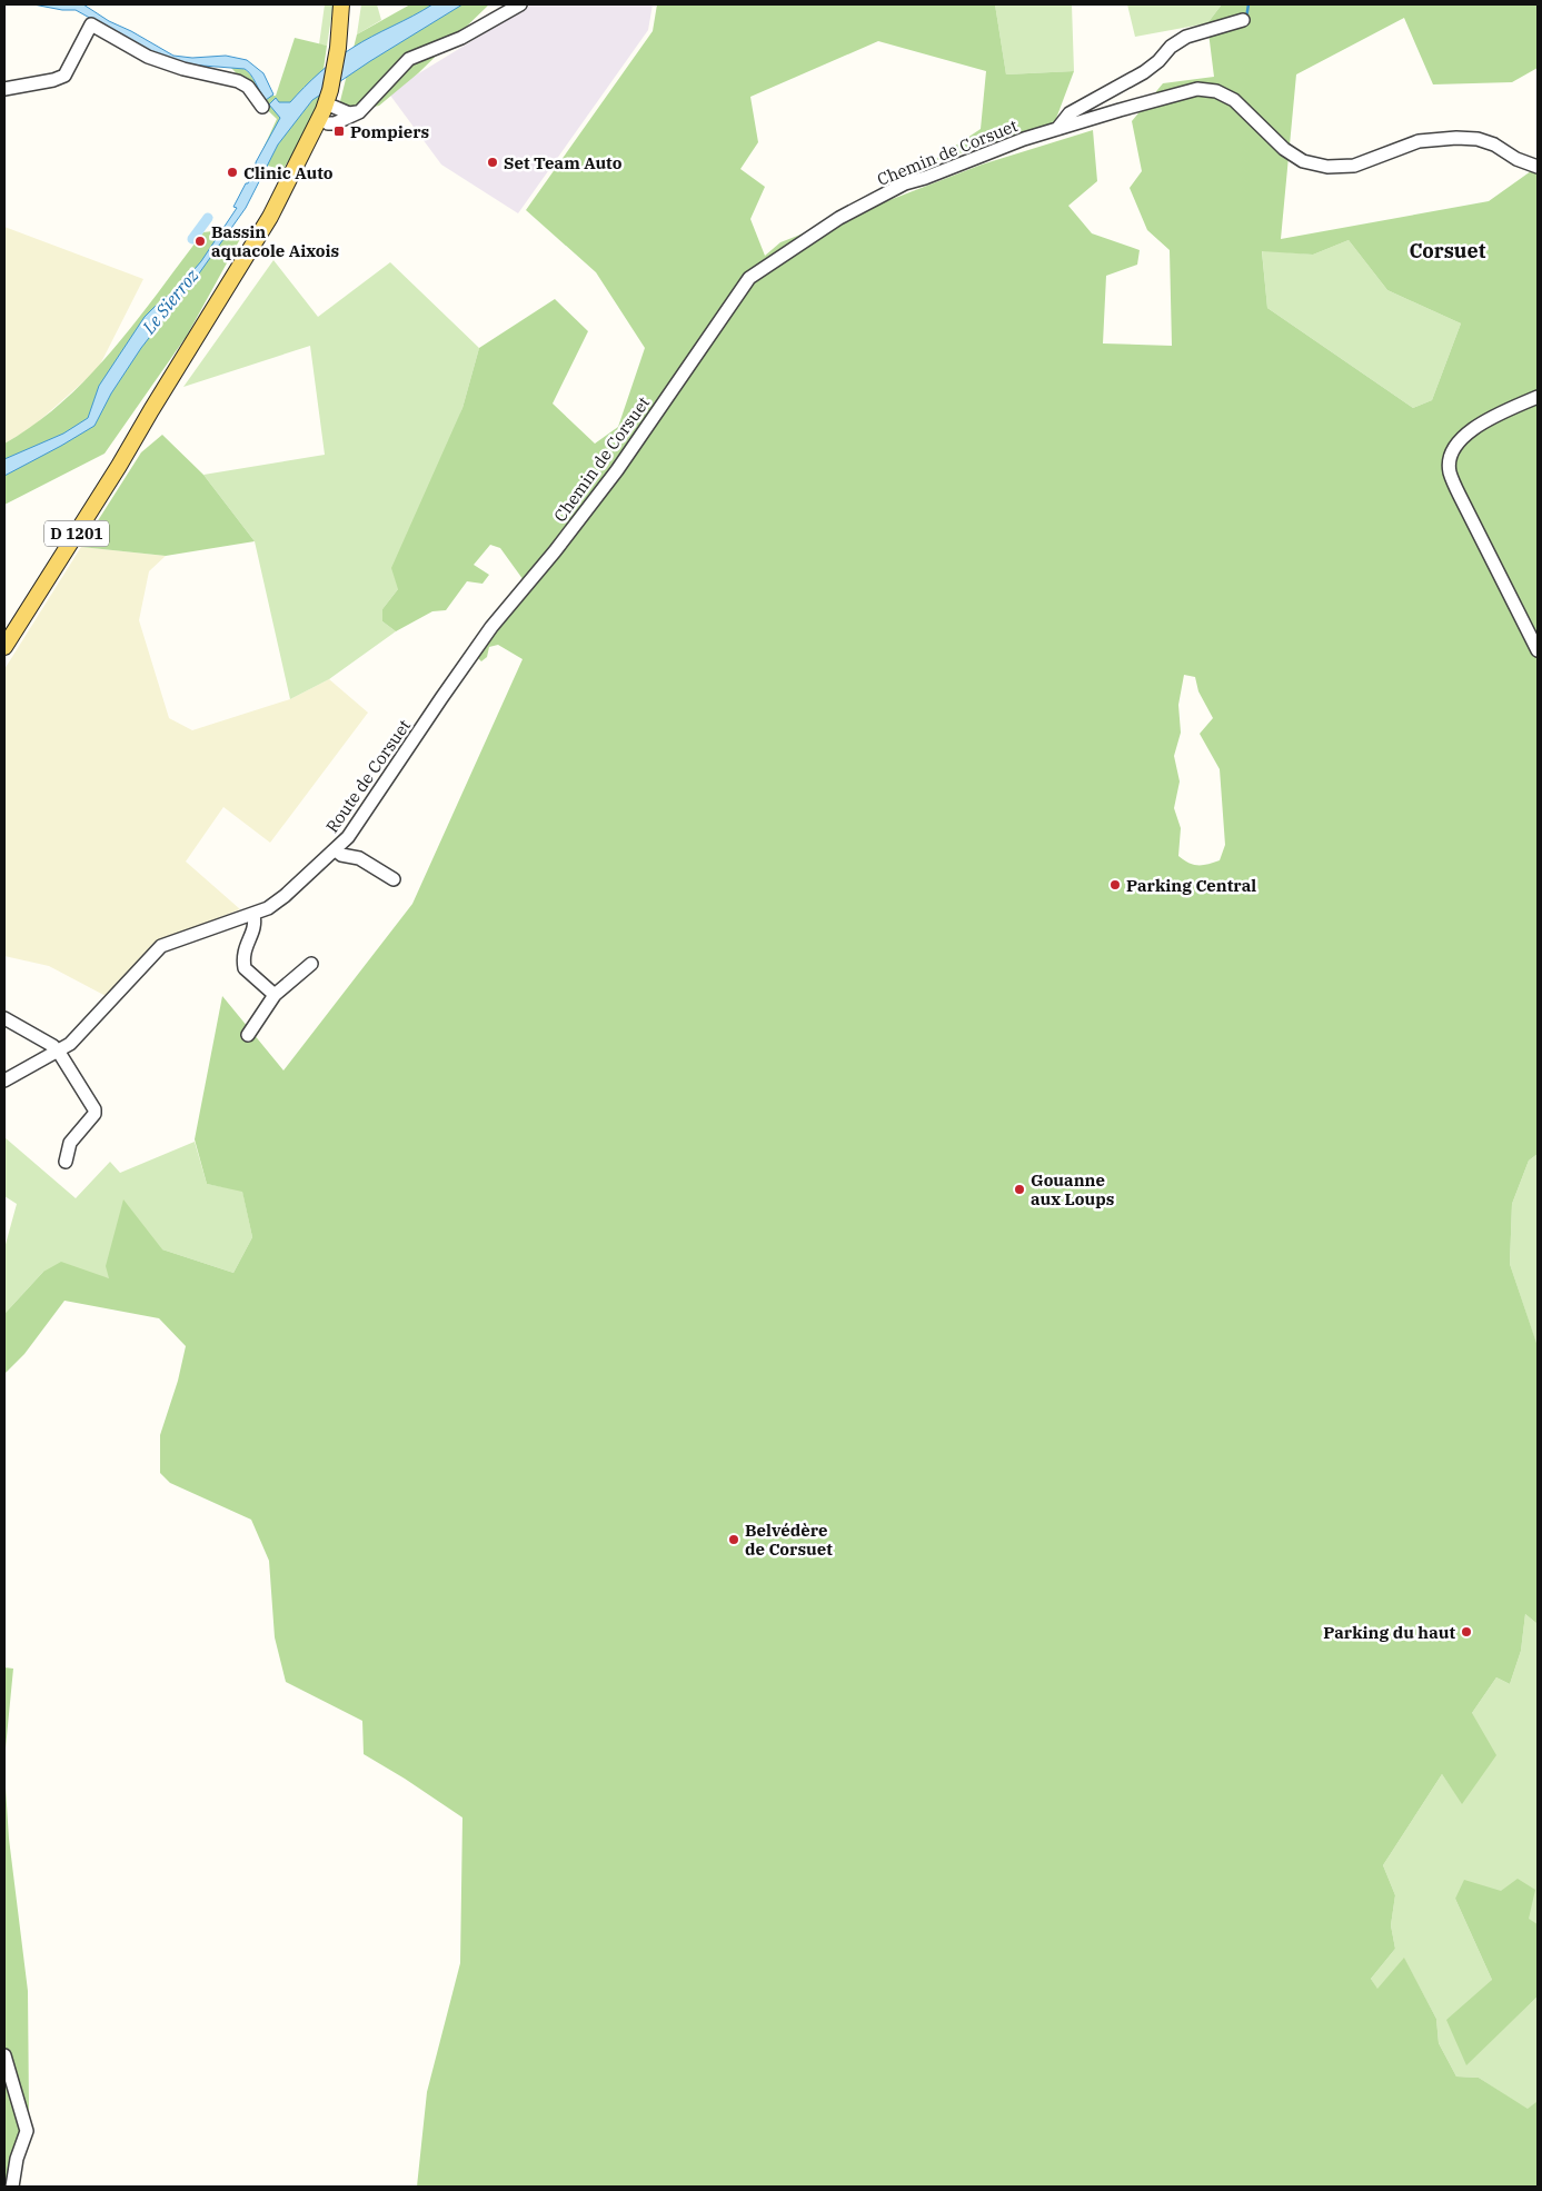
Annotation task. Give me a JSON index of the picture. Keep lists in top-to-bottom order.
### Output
{
  "streets": {
    "main road": ["D 1201"],
    "street": ["Chemin de Corsuet", "Route de Corsuet"]
  },
  "crossings": [
    ["Chemin de Corsuet", "Route de Corsuet"]
  ],
  "districts": ["Corsuet"],
  "water": ["Le Sierroz"],
  "places": {
    "transit": ["Pompiers"],
    "other": [
      "Set Team Auto",
      "Clinic Auto",
      "Bassin aquacole Aixois",
      "Parking Central",
      "Gouanne aux Loups",
      "Belvédère de Corsuet",
      "Parking du haut"
    ]
  }
}
